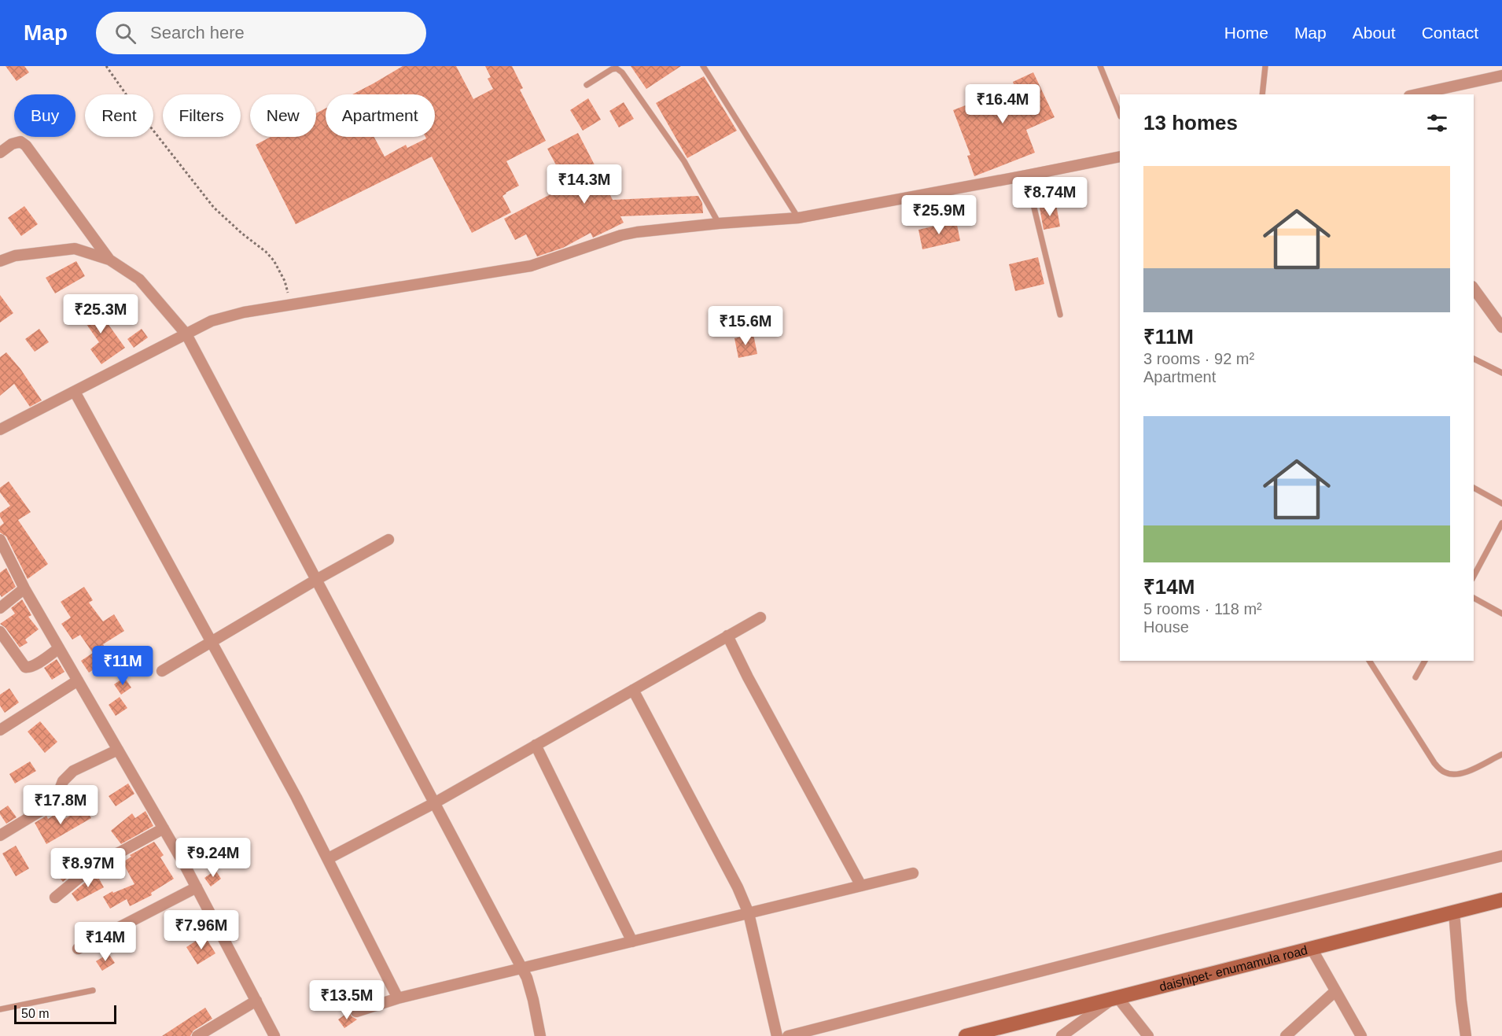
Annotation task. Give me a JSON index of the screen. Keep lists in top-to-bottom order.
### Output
{
  "streets": {
    "street": ["daishipet- enumamula road"]
  },
  "scale_bar": "50 m",
  "page": {
    "header": "Map",
    "search": "Search here",
    "nav": [
      "Home",
      "Map",
      "About",
      "Contact"
    ],
    "price": [
      "₹16.4M",
      "₹14.3M",
      "₹8.74M",
      "₹25.9M",
      "₹25.3M",
      "₹15.6M",
      "₹11M",
      "₹17.8M",
      "₹9.24M",
      "₹8.97M",
      "₹7.96M",
      "₹14M",
      "₹13.5M"
    ],
    "chip": [
      "Buy",
      "Rent",
      "Filters",
      "New",
      "Apartment"
    ],
    "heading": "13 homes",
    "list": [
      {
        "name": "₹11M",
        "note": "3 rooms · 92 m² · Apartment"
      },
      {
        "name": "₹14M",
        "note": "5 rooms · 118 m² · House"
      }
    ],
    "scale": "50 m"
  }
}
